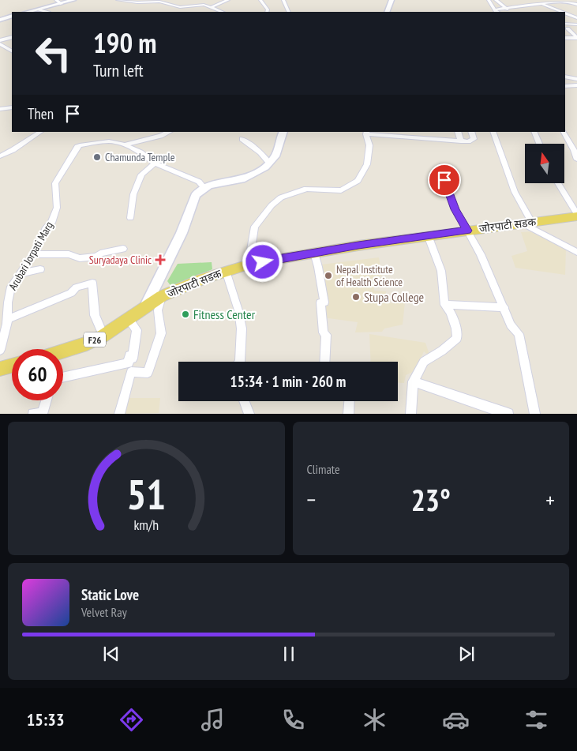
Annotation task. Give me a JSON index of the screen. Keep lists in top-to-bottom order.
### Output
{
  "streets": {
    "main road": ["जोरपाटी सडक", "F26"],
    "street": ["Arubari Jorpati Marg"]
  },
  "crossings": [
    ["जोरपाटी सडक", "F26"]
  ],
  "places": {
    "other": [
      "Chamunda Temple",
      "Nepal Institute of Health Science",
      "Stupa College",
      "Fitness Center"
    ],
    "health": ["Suryadaya Clinic"]
  },
  "north": "top",
  "page": {
    "turn": ["190 m", "Turn left"],
    "then": "Then",
    "limit": "60",
    "trip": "15:34 · 1 min · 260 m",
    "tile": "Climate",
    "heat": ["−", "23°", "+"],
    "song": ["Static Love", "Velvet Ray"],
    "tabs": "15:33",
    "gauge": ["51", "km/h"]
  }
}
